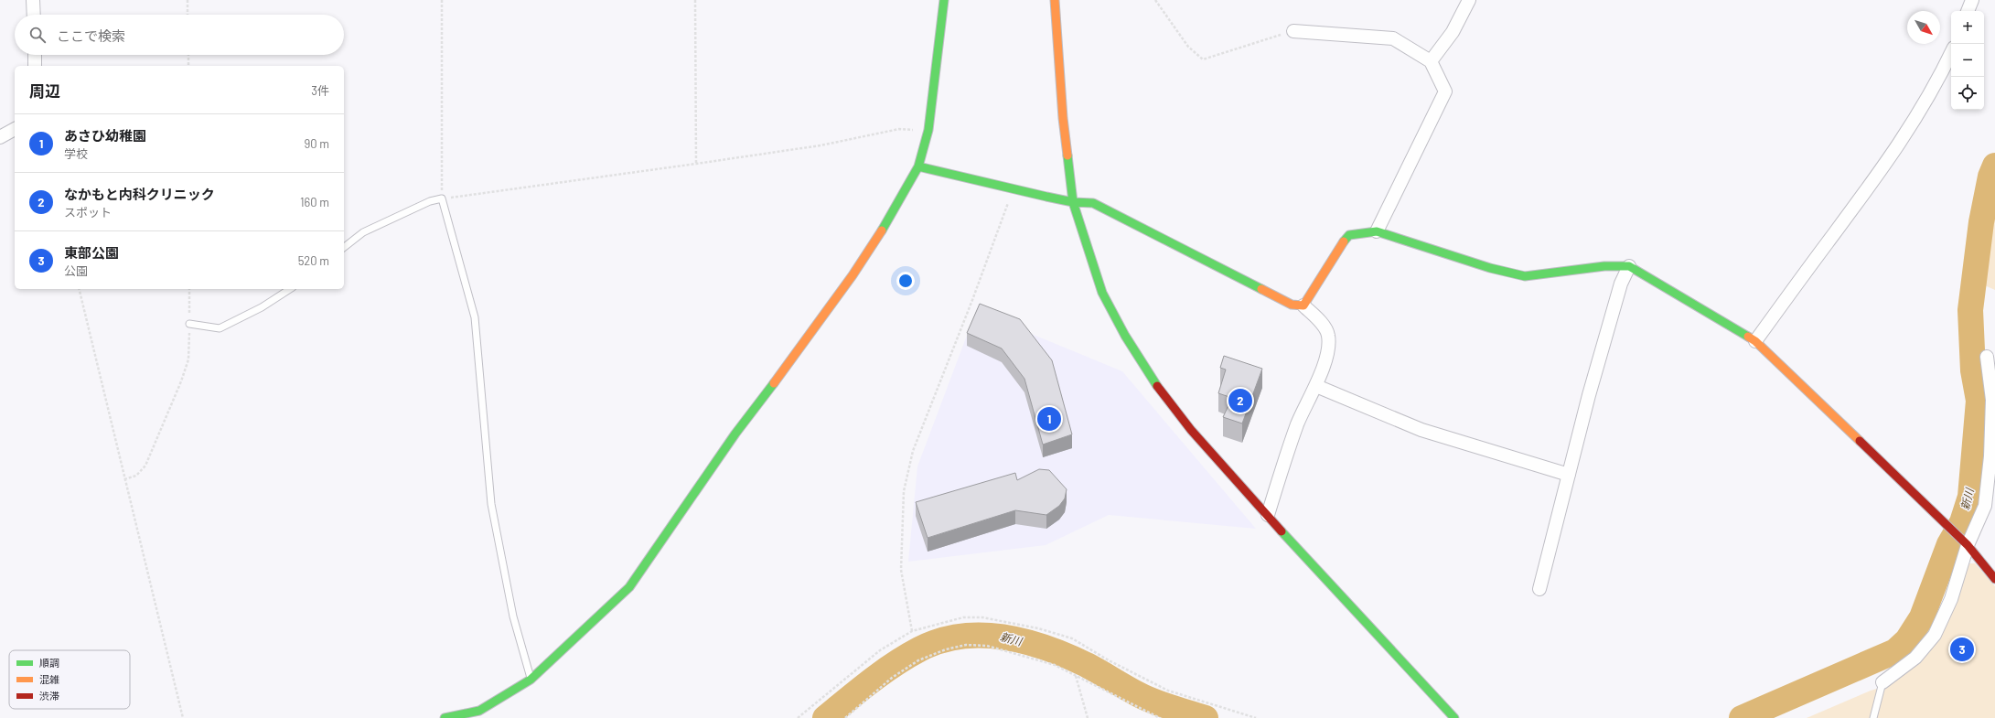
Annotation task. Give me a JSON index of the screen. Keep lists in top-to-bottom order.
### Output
{
  "water": ["新川"],
  "legend": ["順調", "混雑", "渋滞"],
  "north": "bottom right",
  "page": {
    "map_buttons": ["+", "−"],
    "search": "ここで検索",
    "heading": ["周辺", "3件"],
    "list": [
      {
        "mark": "1",
        "name": "あさひ幼稚園",
        "note": "学校",
        "value": "90 m"
      },
      {
        "mark": "2",
        "name": "なかもと内科クリニック",
        "note": "スポット",
        "value": "160 m"
      },
      {
        "mark": "3",
        "name": "東部公園",
        "note": "公園",
        "value": "520 m"
      }
    ],
    "pins": ["2", "1", "3"]
  }
}
